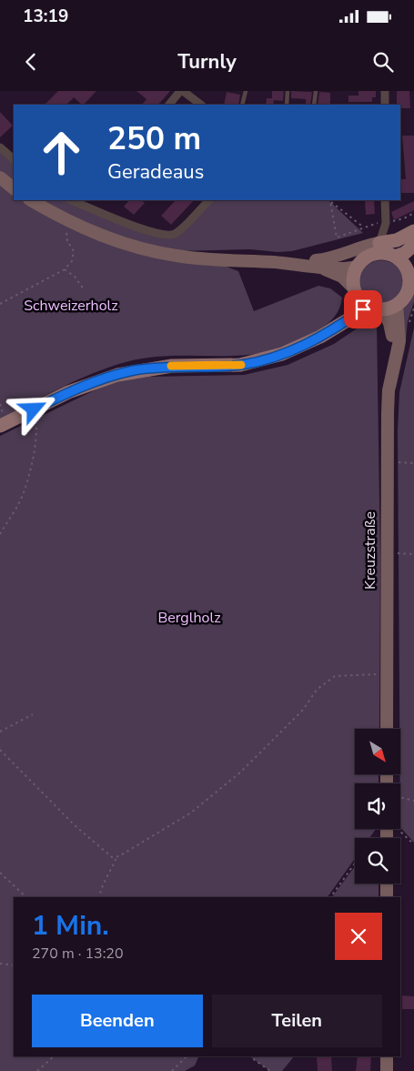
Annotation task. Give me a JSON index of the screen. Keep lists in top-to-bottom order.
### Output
{
  "streets": {
    "main road": ["Kreuzstraße"]
  },
  "parks": ["Schweizerholz", "Berglholz"],
  "north": "bottom right",
  "page": {
    "status": "13:19",
    "header": "Turnly",
    "turn": ["250 m", "Geradeaus"],
    "heading": ["1 Min.", "270 m · 13:20"],
    "buttons": ["Beenden", "Teilen"]
  }
}
